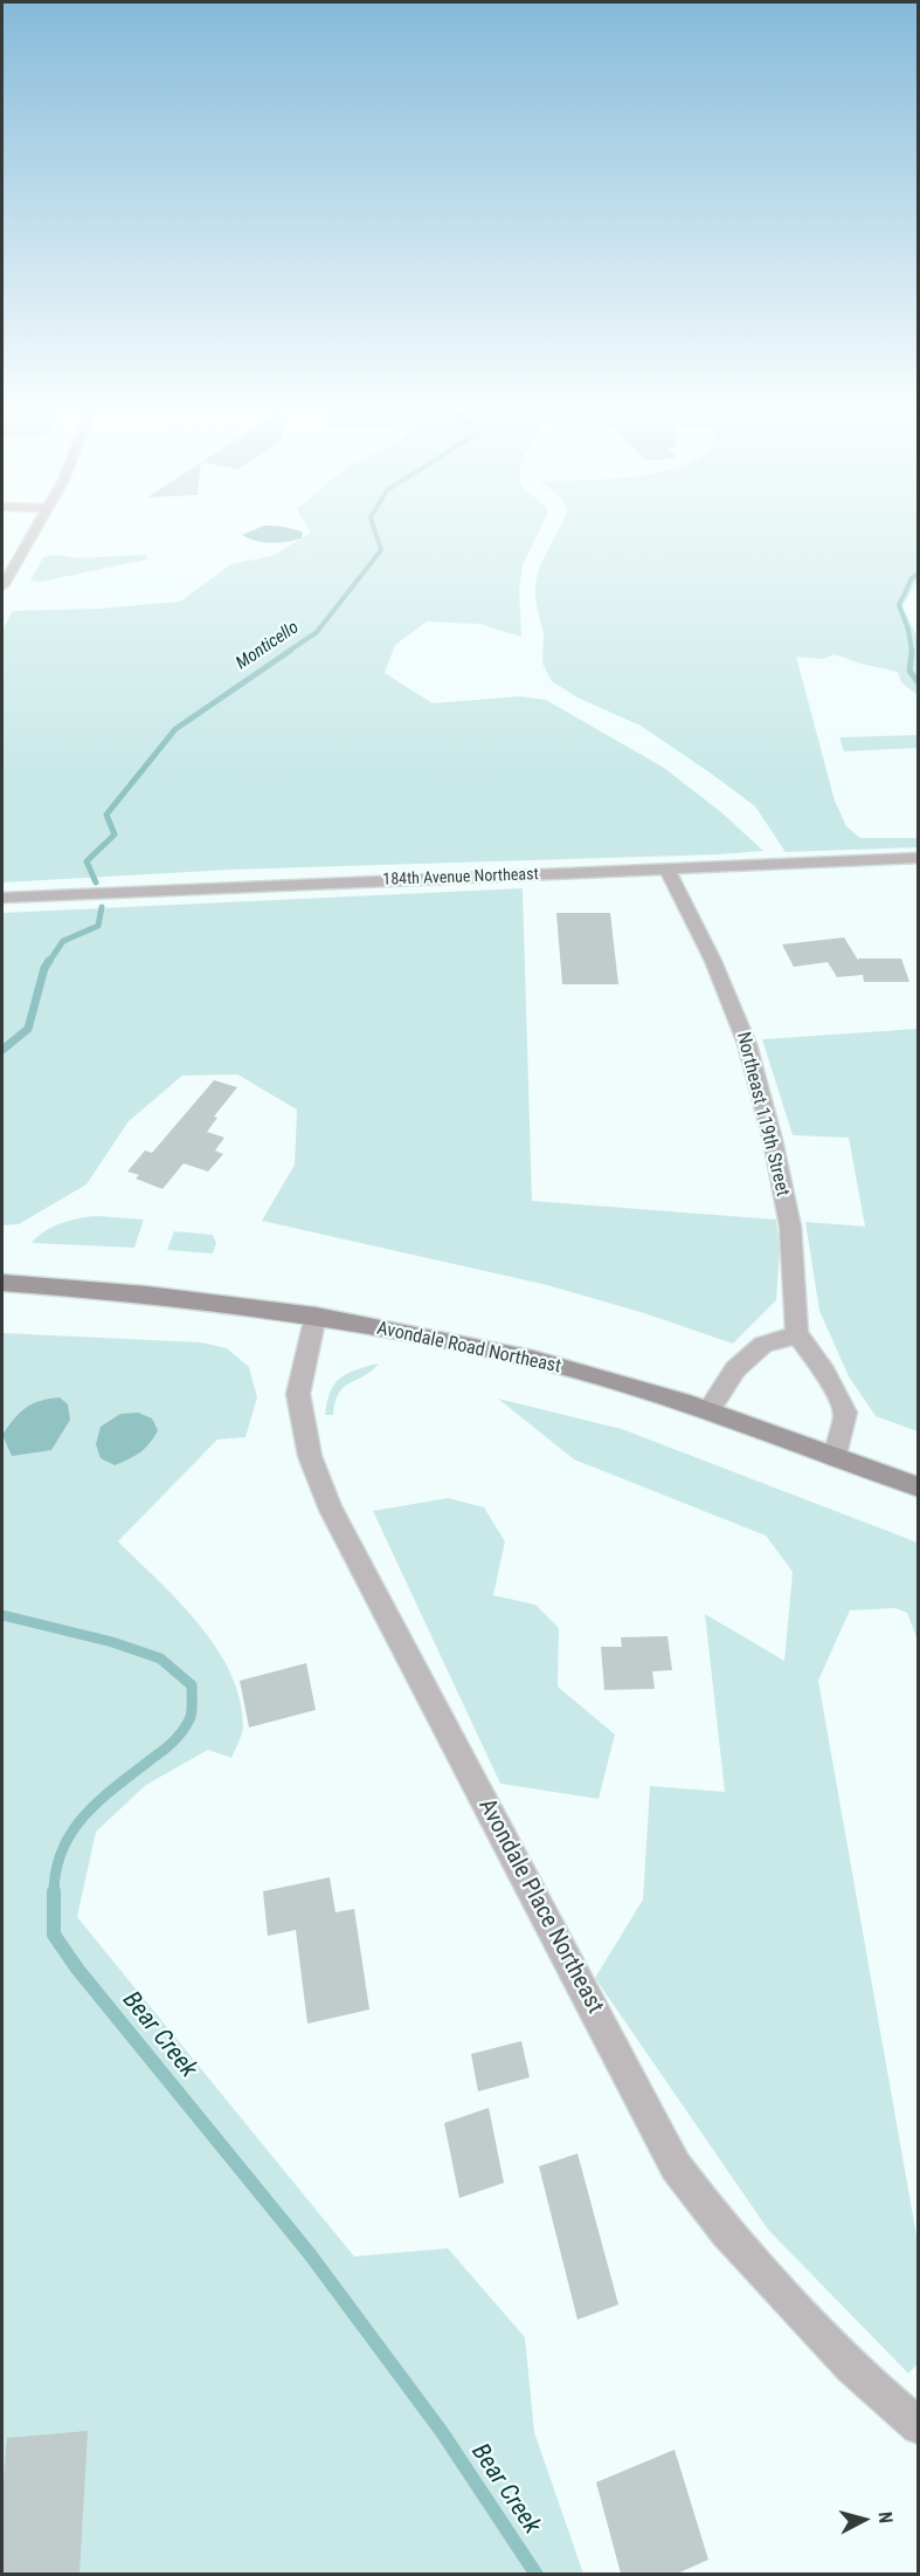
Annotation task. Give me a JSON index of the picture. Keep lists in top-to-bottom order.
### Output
{
  "streets": {
    "main road": ["Avondale Road Northeast"],
    "street": ["184th Avenue Northeast", "Northeast 119th Street", "Avondale Place Northeast"]
  },
  "crossings": [
    ["184th Avenue Northeast", "Northeast 119th Street"],
    ["Avondale Road Northeast", "Avondale Place Northeast"]
  ],
  "water": ["Monticello", "Bear Creek"],
  "north": "right"
}
